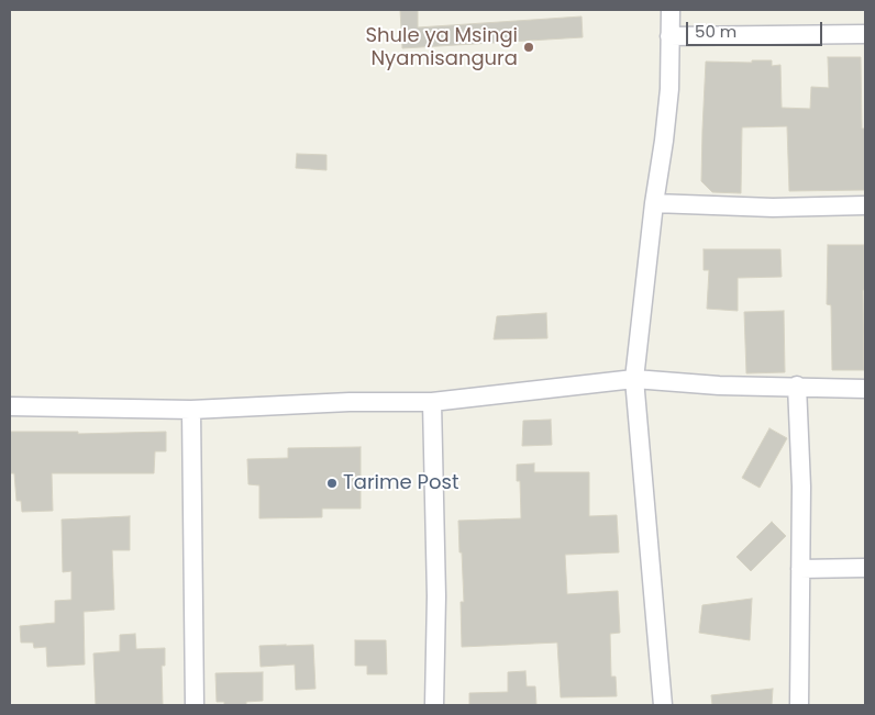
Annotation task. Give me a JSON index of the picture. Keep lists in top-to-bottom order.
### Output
{
  "places": ["Shule ya Msingi Nyamisangura", "Tarime Post"],
  "scale_bar": "50 m"
}
